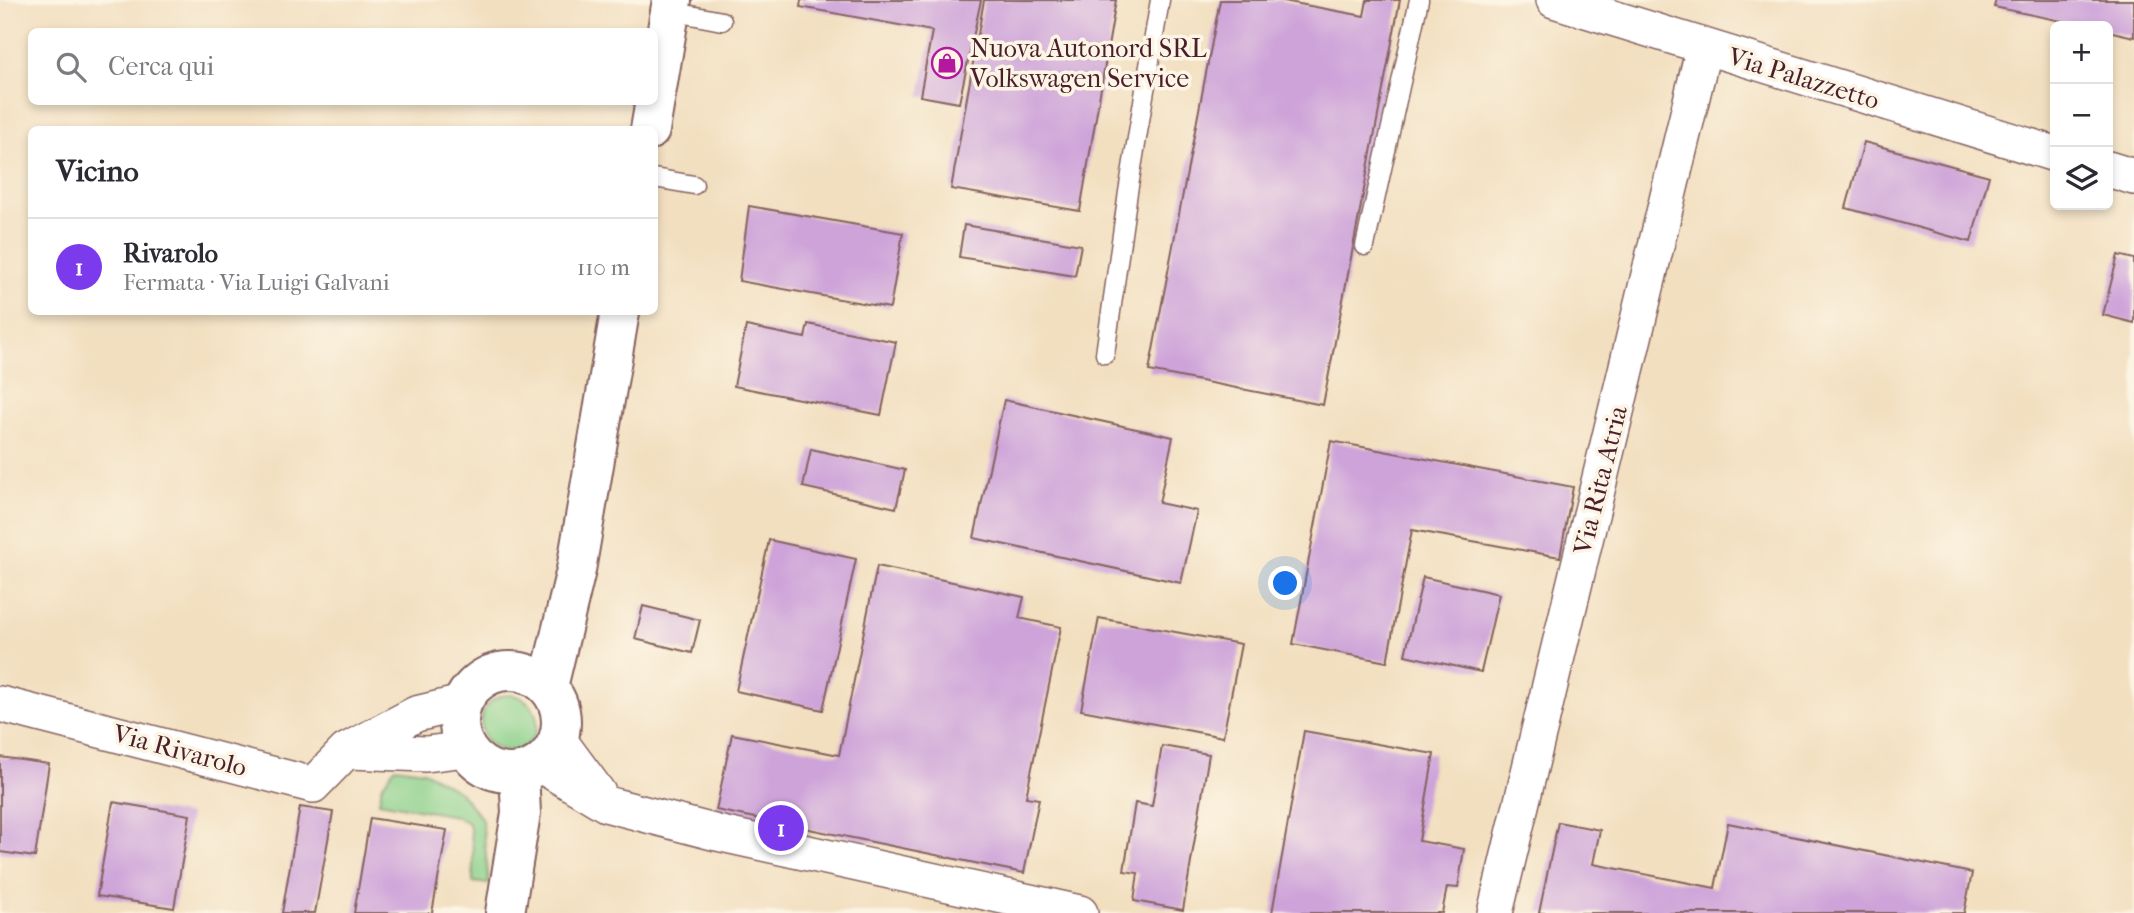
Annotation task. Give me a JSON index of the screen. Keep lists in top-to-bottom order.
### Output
{
  "streets": {
    "street": ["Via Palazzetto", "Via Rita Atria", "Via Rivarolo"]
  },
  "crossings": [
    ["Via Palazzetto", "Via Rita Atria"]
  ],
  "places": {
    "shop": ["Nuova Autonord SRL Volkswagen Service"]
  },
  "page": {
    "map_buttons": ["+", "−"],
    "search": "Cerca qui",
    "heading": "Vicino",
    "list": [
      {
        "mark": "1",
        "name": "Rivarolo",
        "note": "Fermata · Via Luigi Galvani",
        "value": "110 m"
      }
    ],
    "pins": "1"
  }
}
